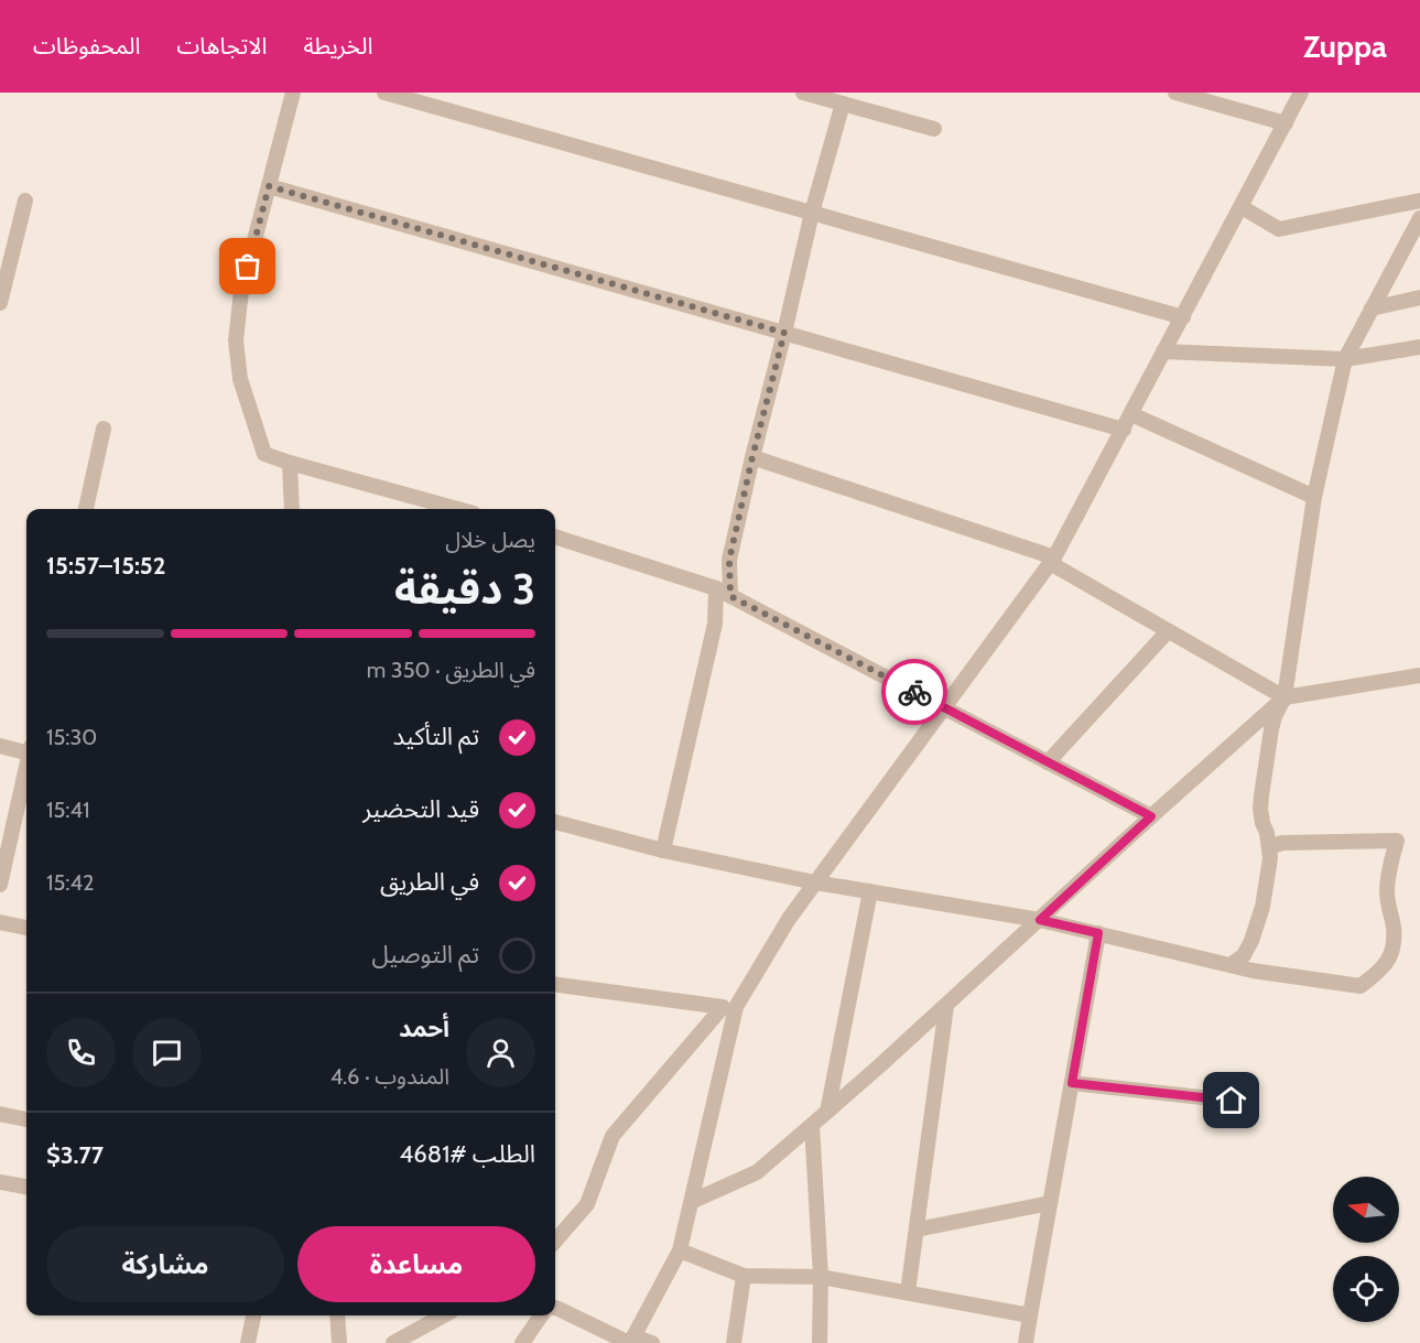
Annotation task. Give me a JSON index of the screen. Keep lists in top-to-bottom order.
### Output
{
  "north": "left",
  "page": {
    "header": "Zuppa",
    "nav": ["الخريطة", "الاتجاهات", "المحفوظات"],
    "heading": ["3 دقيقة", "يصل خلال", "15:52–15:57"],
    "panel": [
      "أحمد",
      "المندوب · 4.6",
      "الطلب #4681",
      "$3.77"
    ],
    "bar": "في الطريق · 350 m",
    "list": [
      ["تم التأكيد", "15:30"],
      ["قيد التحضير", "15:41"],
      ["في الطريق", "15:42"],
      "تم التوصيل"
    ],
    "buttons": ["مساعدة", "مشاركة"]
  }
}
